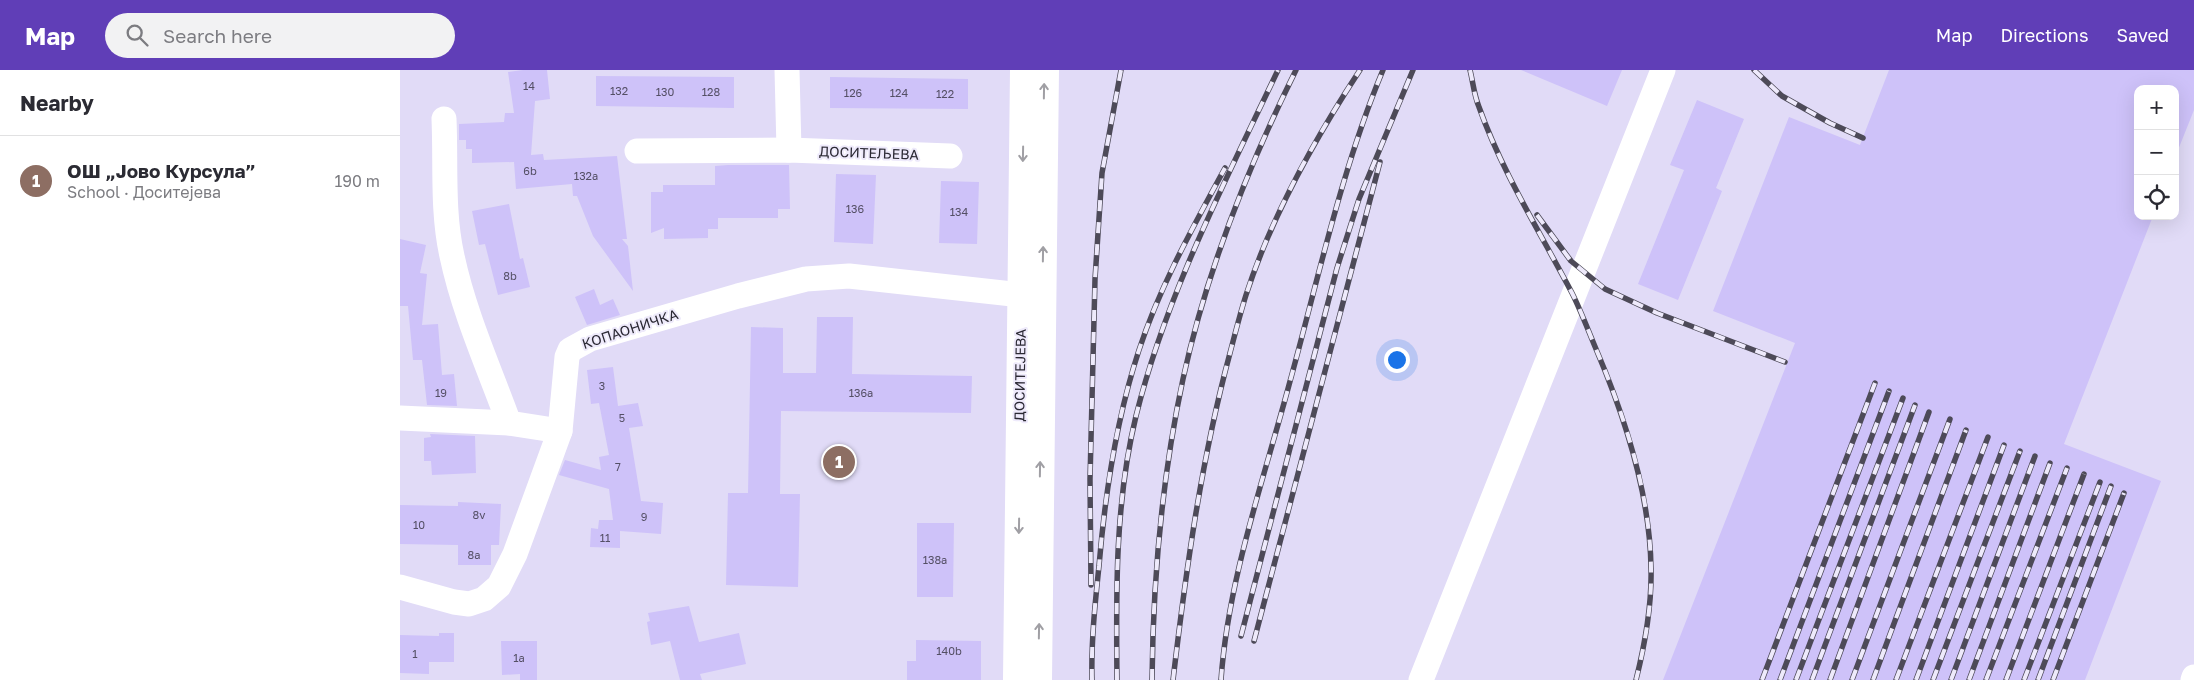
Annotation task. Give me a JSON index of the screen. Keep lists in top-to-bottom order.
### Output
{
  "streets": {
    "main road": ["ДОСИТЕЈЕВА"],
    "street": ["ДОСИТЕЉЕВА", "КОПАОНИЧКА"]
  },
  "crossings": [
    ["КОПАОНИЧКА", "ДОСИТЕЈЕВА"]
  ],
  "house_numbers": [
    "14",
    "132",
    "130",
    "128",
    "126",
    "124",
    "122",
    "6b",
    "132a",
    "136",
    "134",
    "8b",
    "3",
    "19",
    "136a",
    "5",
    "7",
    "8v",
    "9",
    "10",
    "11",
    "8a",
    "138a",
    "140b",
    "1",
    "1a"
  ],
  "page": {
    "header": "Map",
    "search": "Search here",
    "nav": ["Map", "Directions", "Saved"],
    "heading": "Nearby",
    "map_buttons": ["+", "−"],
    "list": [
      {
        "mark": "1",
        "name": "ОШ „Јово Курсула”",
        "note": "School · Доситејева",
        "value": "190 m"
      }
    ],
    "pins": "1"
  }
}
